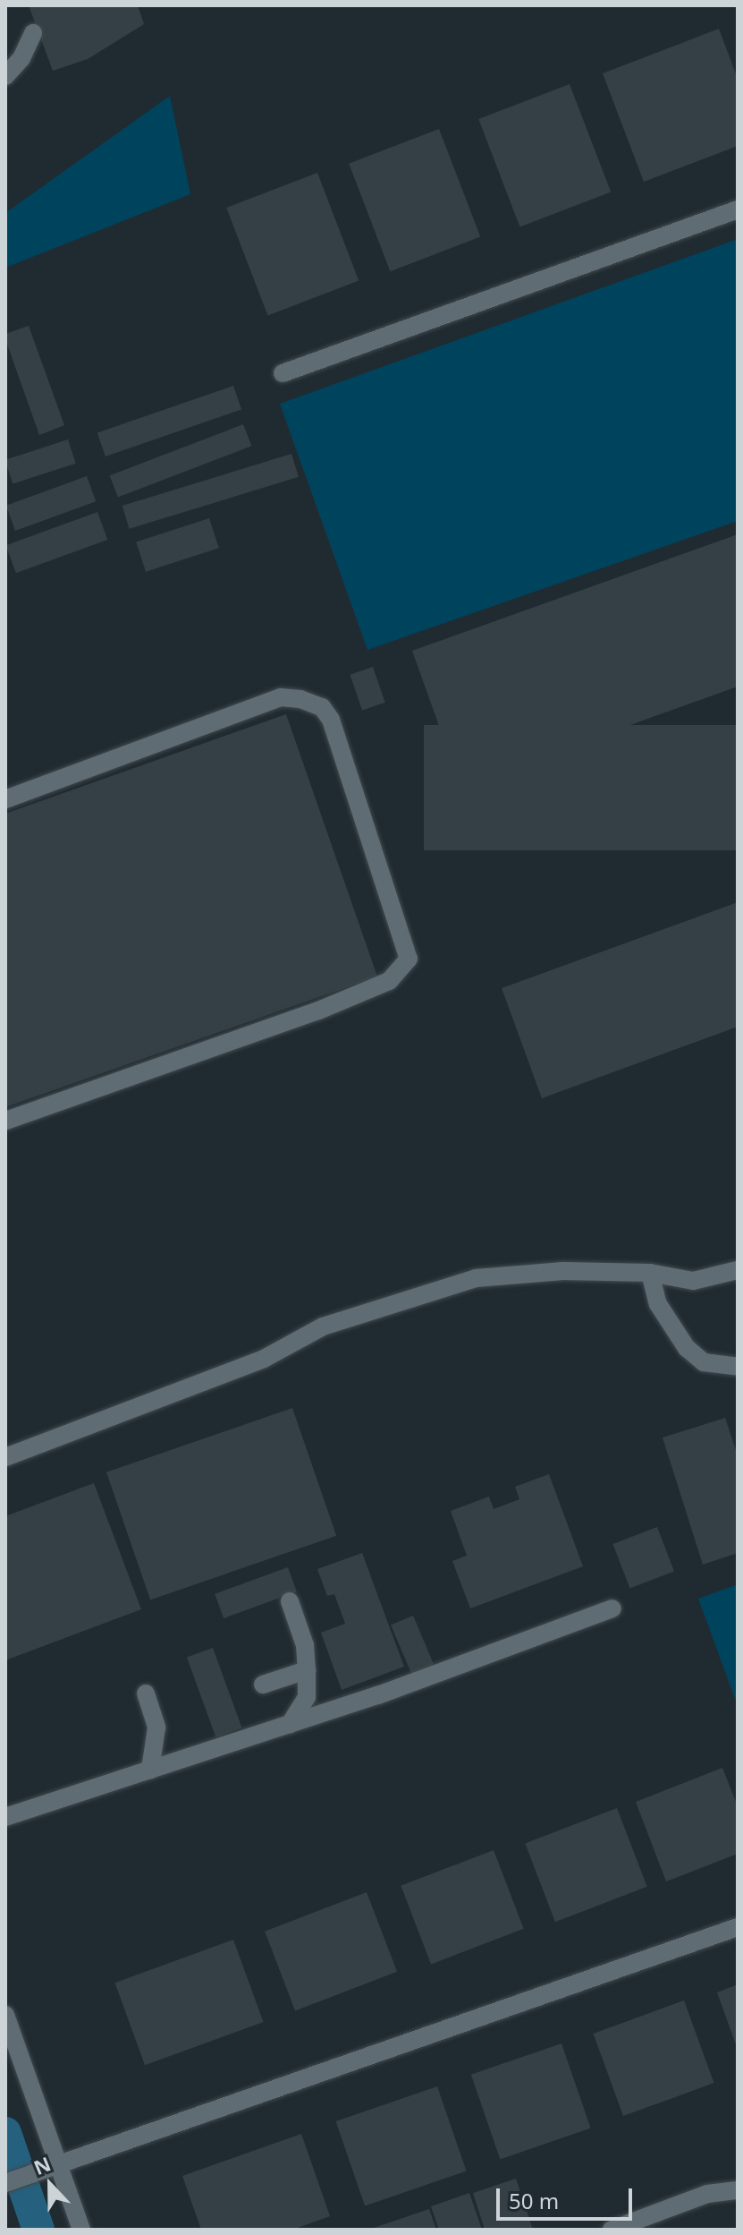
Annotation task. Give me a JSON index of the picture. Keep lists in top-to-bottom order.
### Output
{
  "scale_bar": "50 m",
  "north": "top"
}
